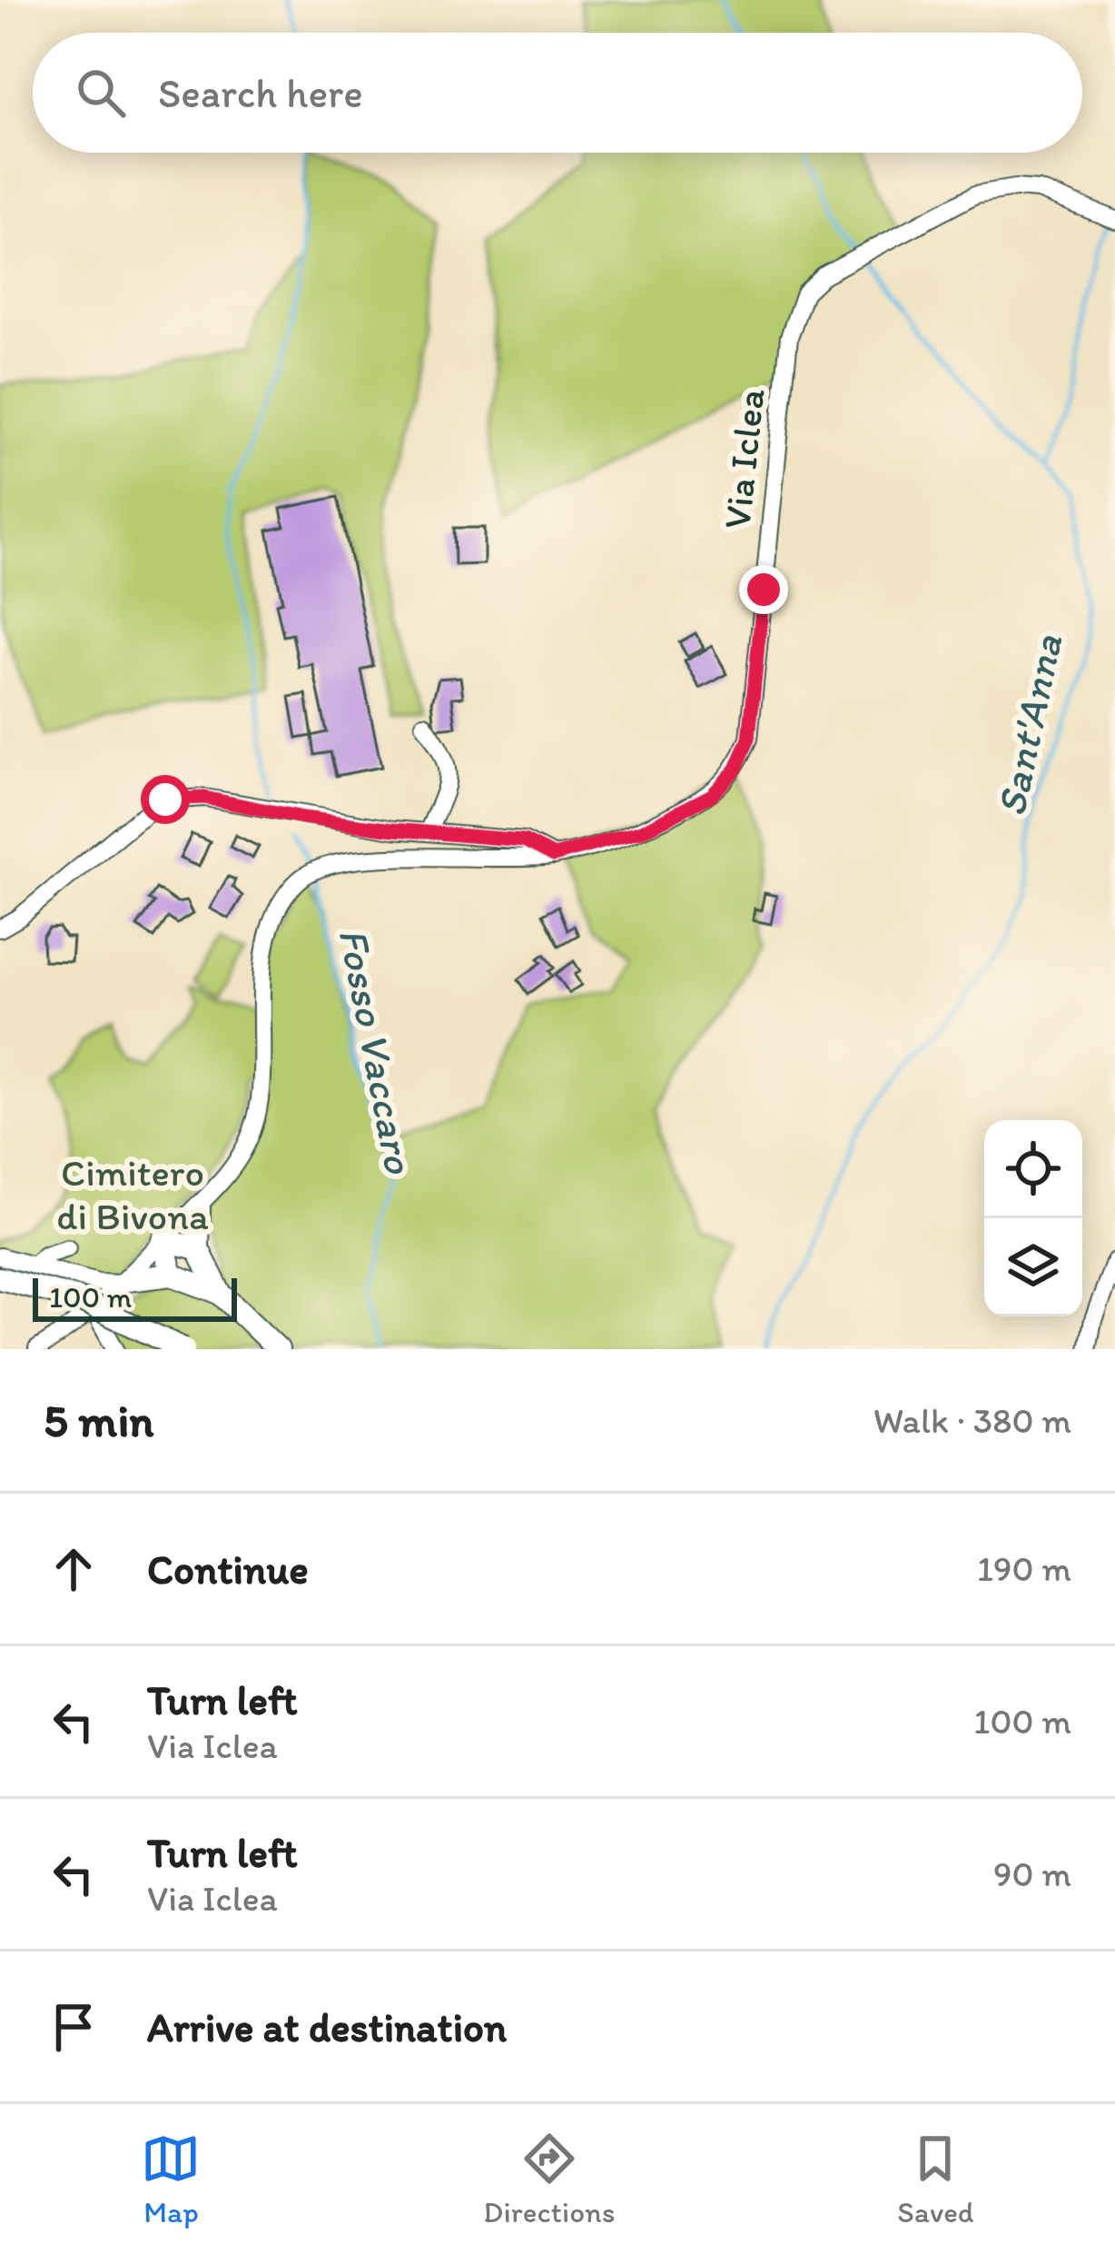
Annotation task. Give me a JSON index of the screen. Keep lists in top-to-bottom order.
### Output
{
  "streets": {
    "street": ["Via Iclea"]
  },
  "water": ["Sant'Anna", "Fosso Vaccaro"],
  "parks": ["Cimitero di Bivona"],
  "scale_bar": "100 m",
  "page": {
    "search": "Search here",
    "scale": "100 m",
    "heading": ["5 min", "Walk · 380 m"],
    "list": [
      ["Continue", "190 m"],
      ["Turn left", "Via Iclea", "100 m"],
      ["Turn left", "Via Iclea", "90 m"],
      "Arrive at destination"
    ],
    "nav": ["Map", "Directions", "Saved"]
  }
}
